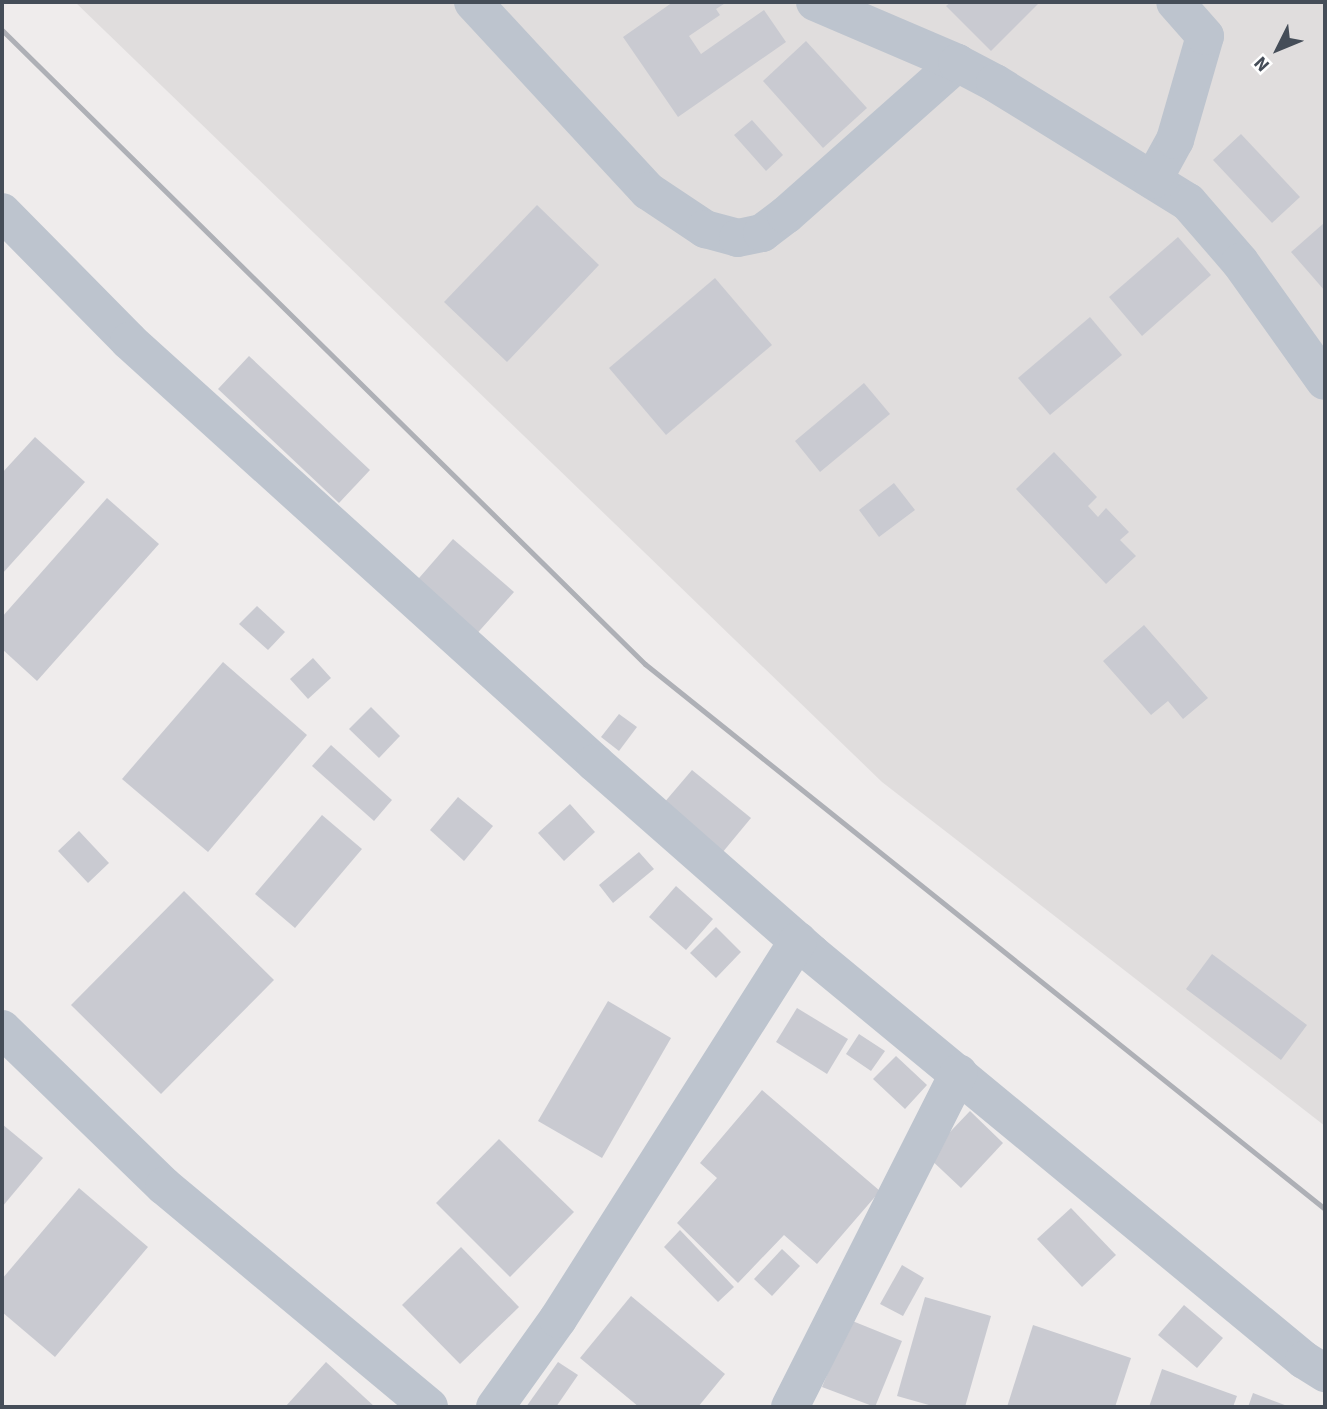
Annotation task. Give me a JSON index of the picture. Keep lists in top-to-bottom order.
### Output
{
  "north": "bottom left"
}
